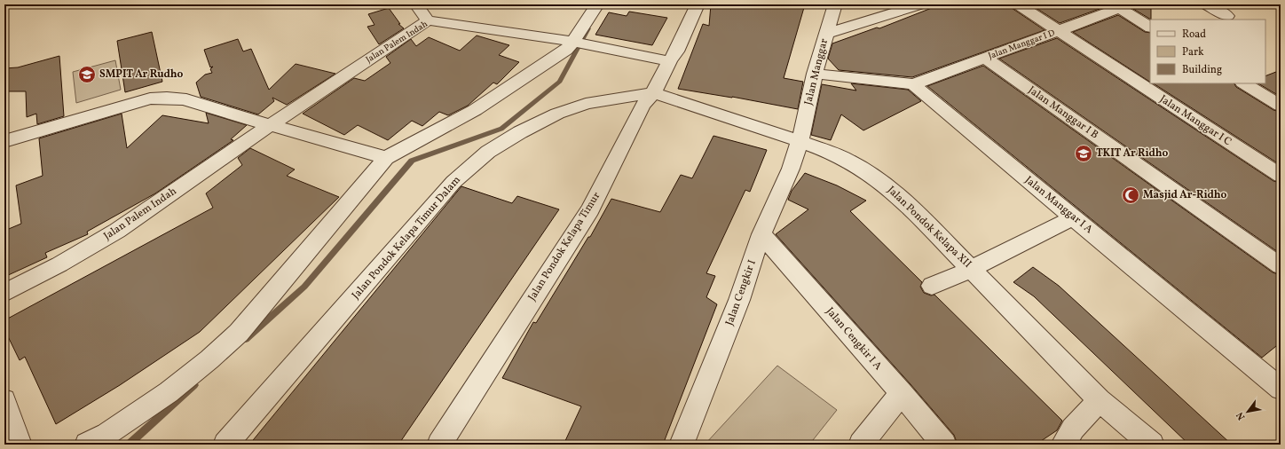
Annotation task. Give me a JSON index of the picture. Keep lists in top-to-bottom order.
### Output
{
  "streets": {
    "street": [
      "Jalan Palem Indah",
      "Jalan Manggar I D",
      "Jalan Manggar",
      "Jalan Manggar I B",
      "Jalan Manggar I C",
      "Jalan Manggar I A",
      "Jalan Pondok Kelapa XII",
      "Jalan Pondok Kelapa Timur Dalam",
      "Jalan Pondok Kelapa Timur",
      "Jalan Cengkir I",
      "Jalan Cengkir I A"
    ]
  },
  "crossings": [
    ["Jalan Palem Indah", "Jalan Pondok Kelapa Timur"],
    ["Jalan Manggar I D", "Jalan Manggar I B"],
    ["Jalan Manggar I D", "Jalan Manggar I C"],
    ["Jalan Manggar I D", "Jalan Manggar I A"],
    ["Jalan Manggar", "Jalan Pondok Kelapa XII"],
    ["Jalan Manggar", "Jalan Cengkir I"],
    ["Jalan Pondok Kelapa XII", "Jalan Pondok Kelapa Timur Dalam"],
    ["Jalan Pondok Kelapa XII", "Jalan Pondok Kelapa Timur"],
    ["Jalan Pondok Kelapa XII", "Jalan Cengkir I"],
    ["Jalan Pondok Kelapa Timur Dalam", "Jalan Pondok Kelapa Timur"],
    ["Jalan Cengkir I", "Jalan Cengkir I A"]
  ],
  "places": {
    "school or university": ["SMPIT Ar Rudho", "TKIT Ar Ridho"],
    "mosque": ["Masjid Ar-Ridho"]
  },
  "legend": ["Road", "Park", "Building"],
  "north": "bottom left"
}
